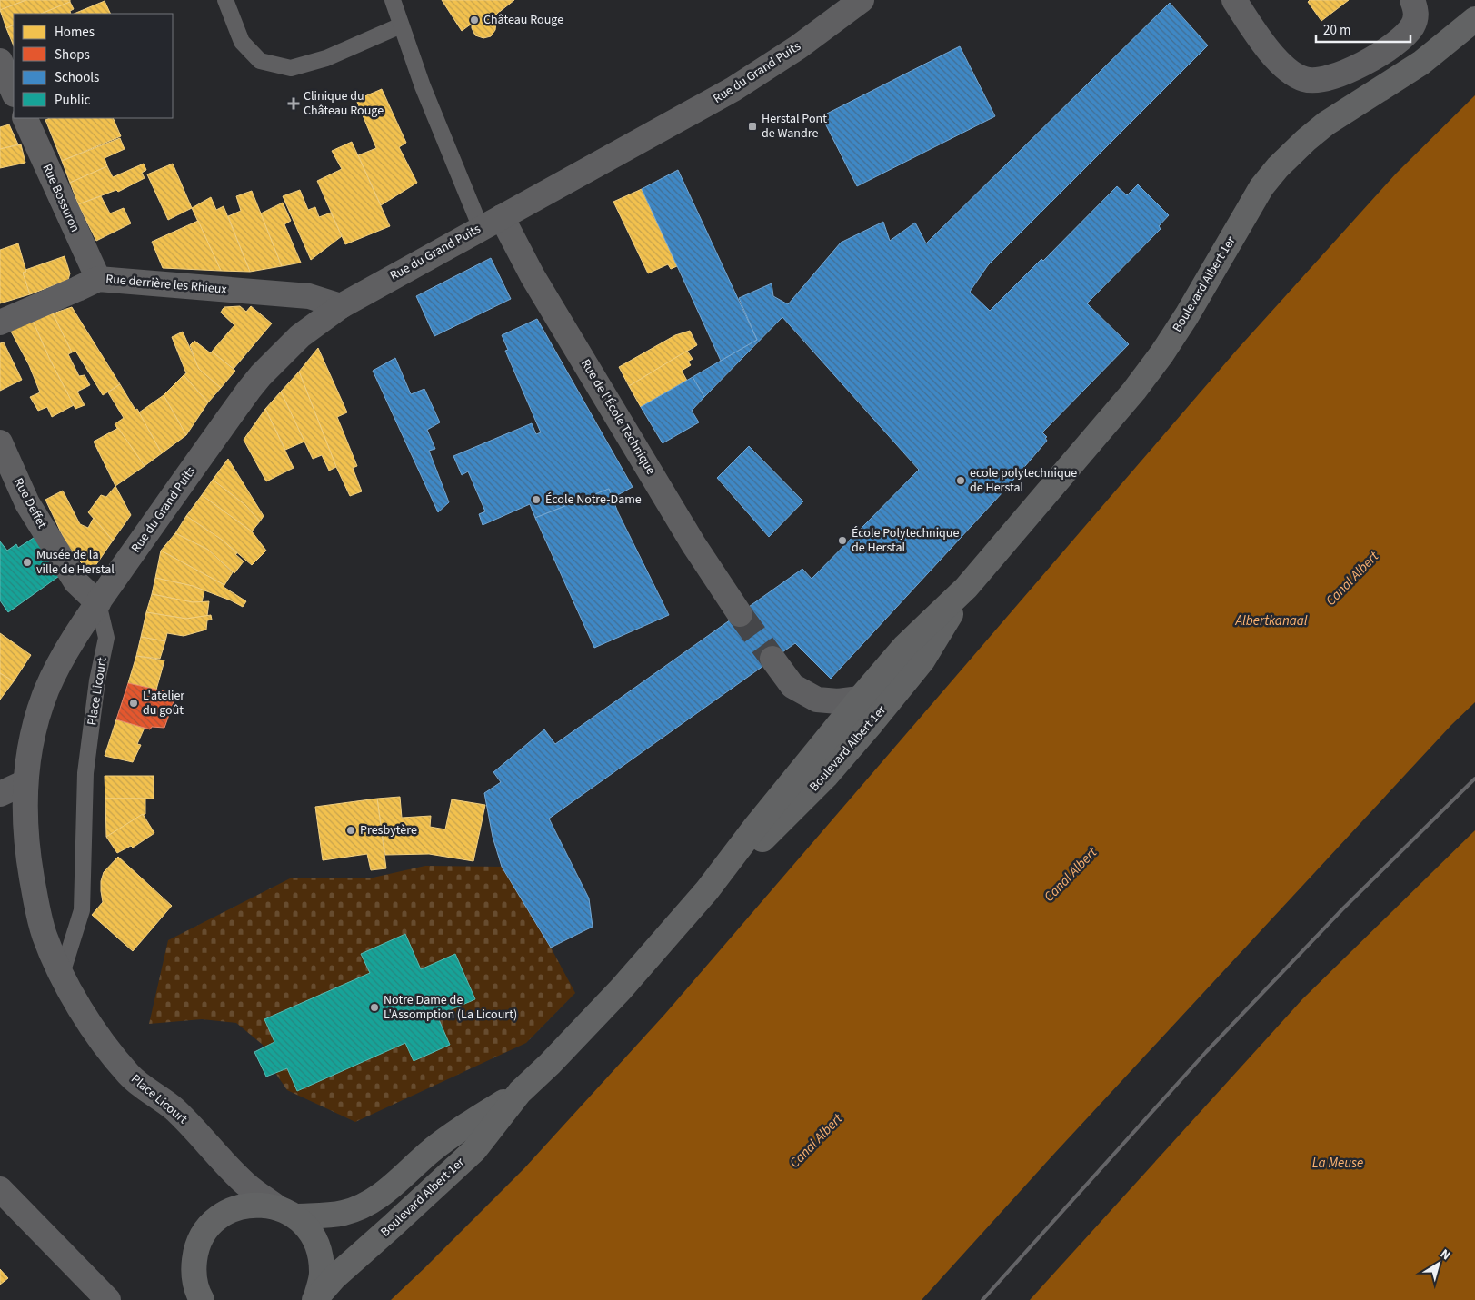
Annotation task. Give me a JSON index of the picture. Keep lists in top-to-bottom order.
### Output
{
  "streets": {
    "main road": ["Boulevard Albert 1er"],
    "street": [
      "Rue du Grand Puits",
      "Rue Bossuron",
      "Rue derrière les Rhieux",
      "Rue de l'École Technique",
      "Rue Deffet",
      "Place Licourt"
    ]
  },
  "crossings": [
    ["Rue du Grand Puits", "Rue derrière les Rhieux"],
    ["Rue du Grand Puits", "Rue de l'École Technique"],
    ["Rue du Grand Puits", "Rue Deffet"],
    ["Rue du Grand Puits", "Place Licourt"],
    ["Rue Bossuron", "Rue derrière les Rhieux"],
    ["Boulevard Albert 1er", "Place Licourt"],
    ["Rue Deffet", "Place Licourt"]
  ],
  "water": ["Canal Albert", "Albertkanaal", "La Meuse"],
  "places": {
    "other": [
      "Château Rouge",
      "ecole polytechnique de Herstal",
      "École Notre-Dame",
      "École Polytechnique de Herstal",
      "Musée de la ville de Herstal",
      "L'atelier du goût",
      "Presbytère",
      "Notre Dame de L'Assomption (La Licourt)"
    ],
    "health": ["Clinique du Château Rouge"],
    "transit": ["Herstal Pont de Wandre"]
  },
  "legend": [
    "Homes",
    "Shops",
    "Schools",
    "Public"
  ],
  "scale_bar": "20 m",
  "north": "top right"
}
